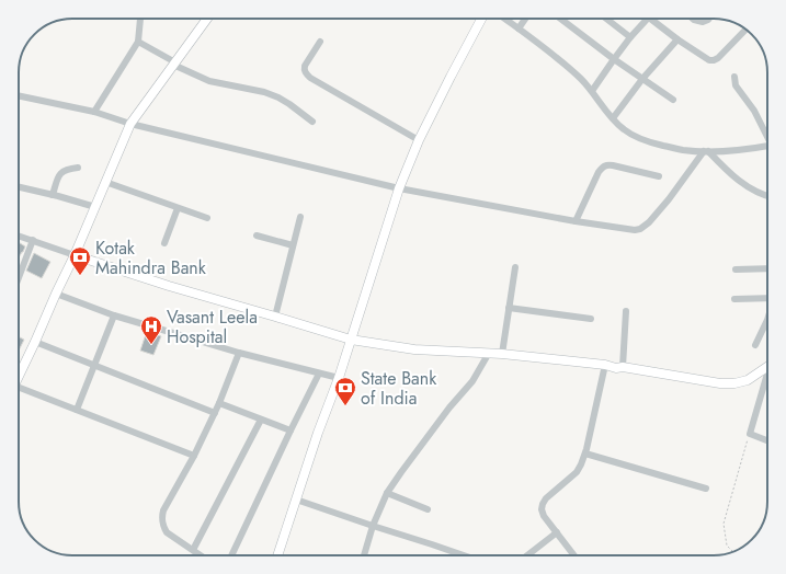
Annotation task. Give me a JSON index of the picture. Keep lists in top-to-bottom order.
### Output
{
  "places": {
    "bank": ["Kotak Mahindra Bank", "State Bank of India"],
    "hospital": ["Vasant Leela Hospital"]
  }
}
